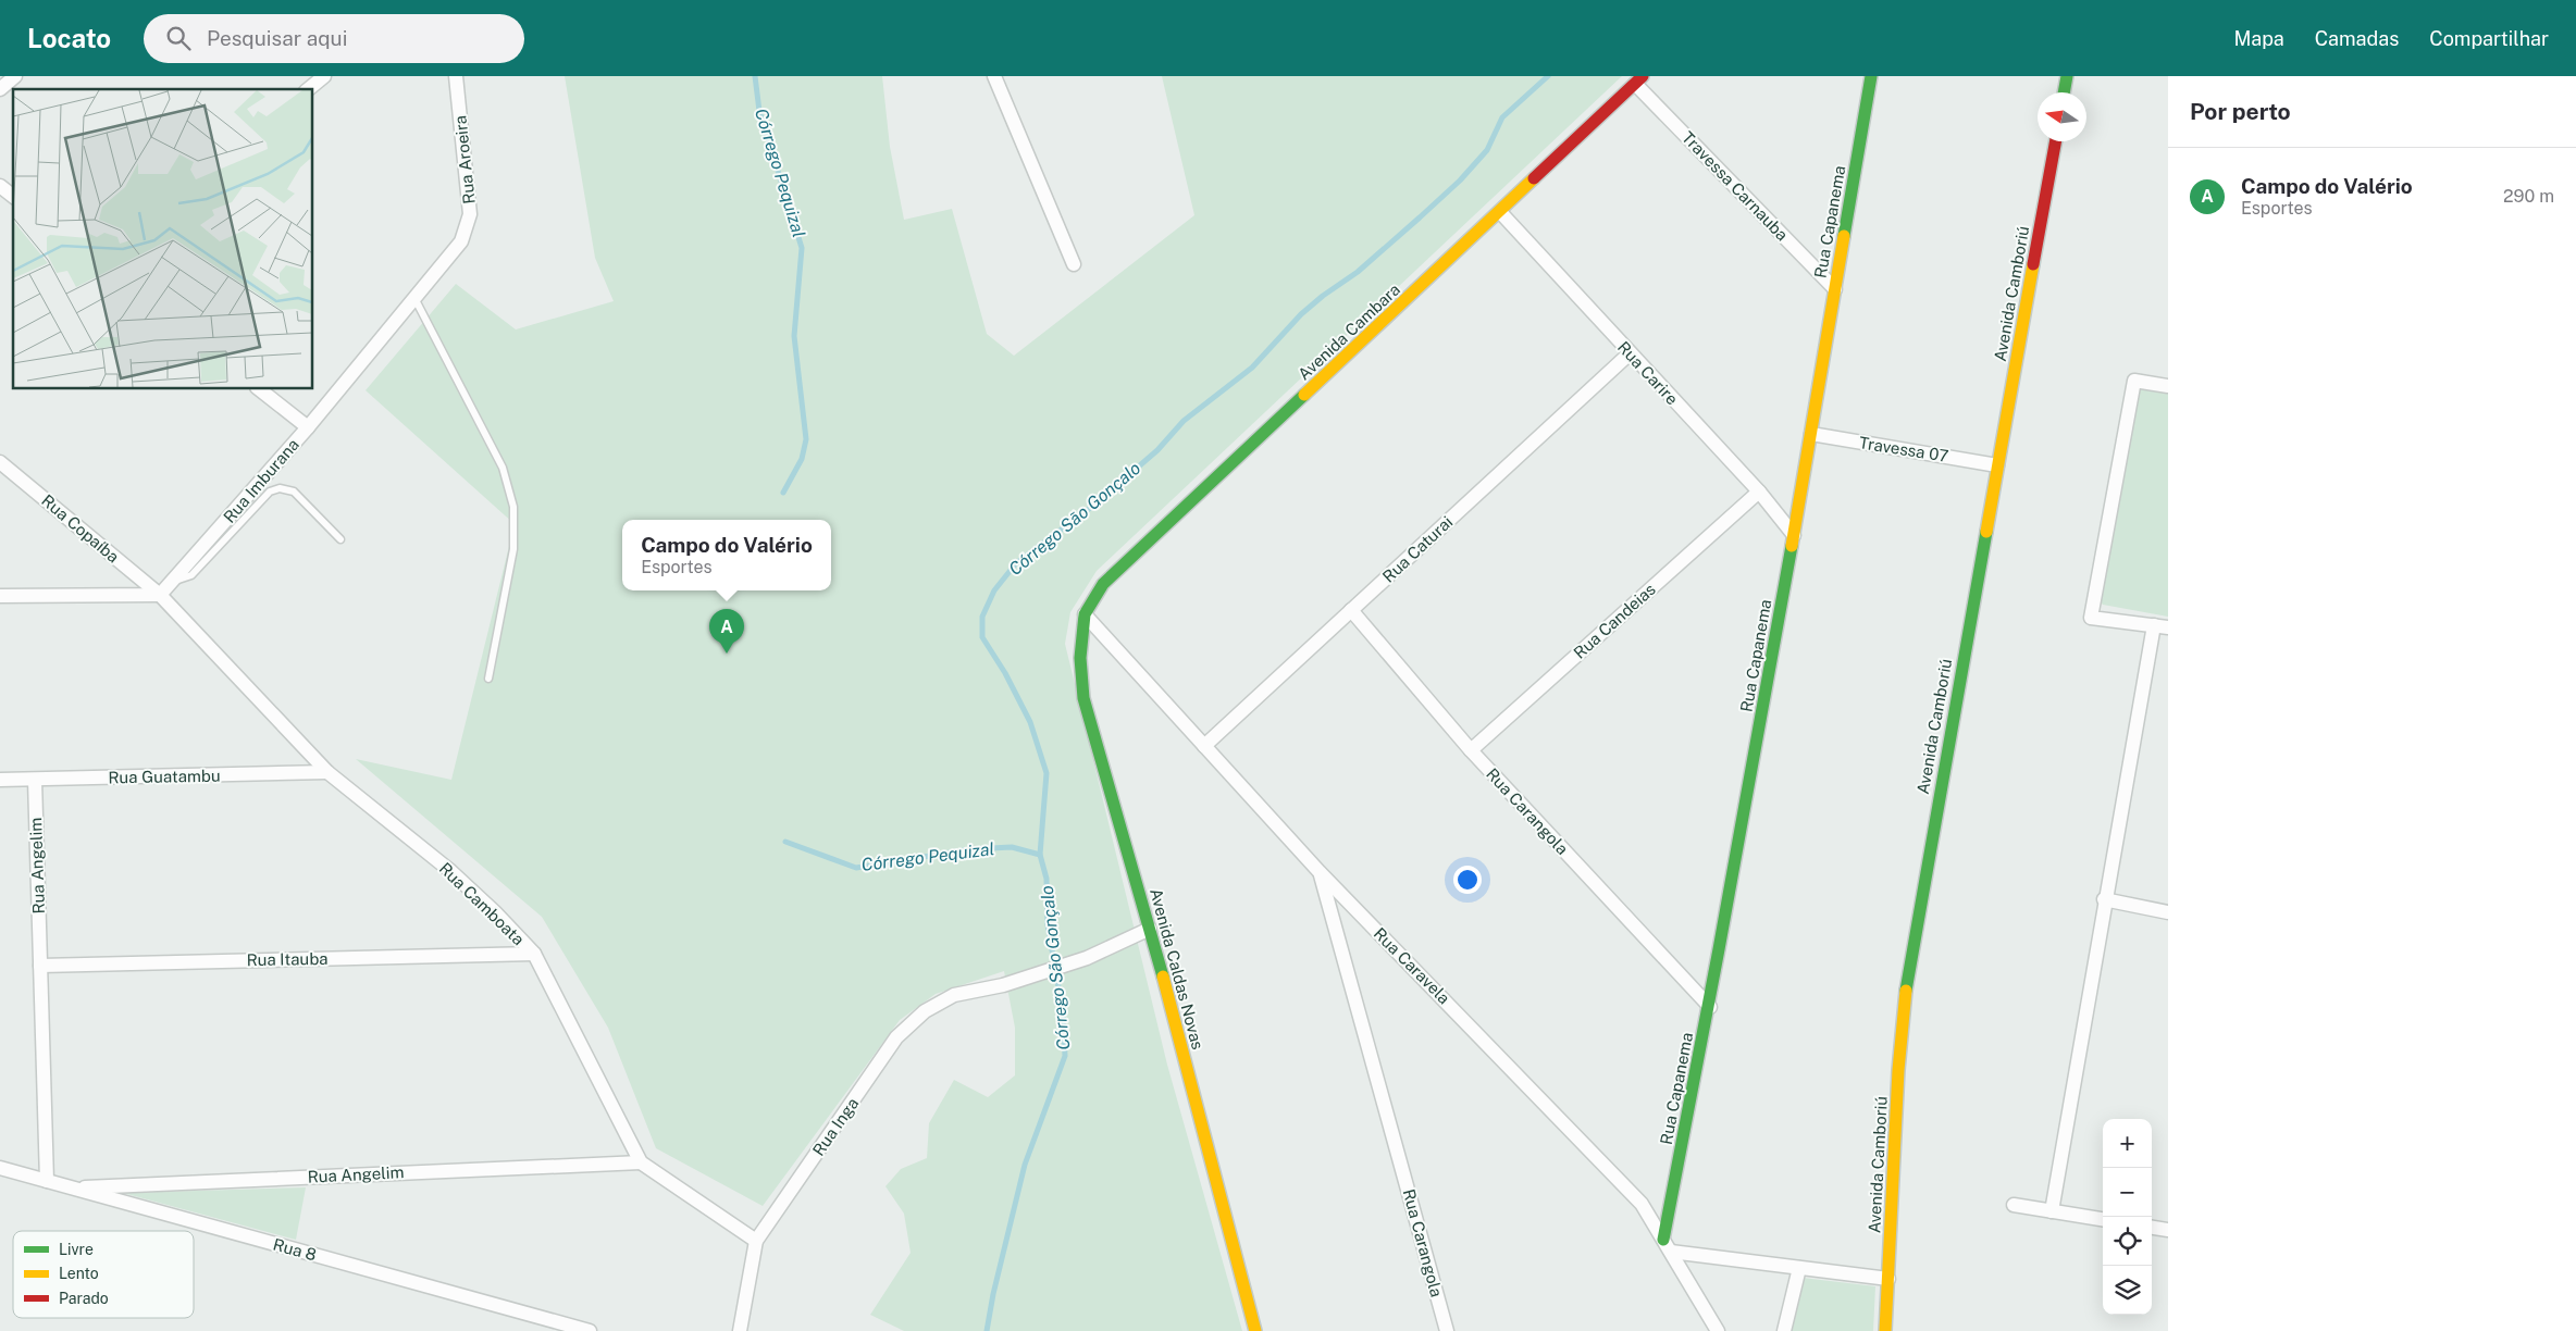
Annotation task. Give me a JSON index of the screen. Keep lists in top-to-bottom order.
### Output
{
  "streets": {
    "street": [
      "Rua Aroeira",
      "Travessa Carnauba",
      "Rua Capanema",
      "Avenida Camboriú",
      "Avenida Cambara",
      "Rua Carire",
      "Travessa 07",
      "Rua Imburana",
      "Rua Copaíba",
      "Rua Caturai",
      "Rua Candeias",
      "Rua Guatambu",
      "Rua Carangola",
      "Rua Angelim",
      "Rua Camboata",
      "Rua Itauba",
      "Rua Caravela",
      "Avenida Caldas Novas",
      "Rua Inga",
      "Rua 8"
    ]
  },
  "crossings": [
    ["Rua Aroeira", "Rua Imburana"],
    ["Travessa Carnauba", "Rua Capanema"],
    ["Travessa Carnauba", "Avenida Cambara"],
    ["Rua Capanema", "Rua Carire"],
    ["Rua Capanema", "Travessa 07"],
    ["Rua Capanema", "Rua Carangola"],
    ["Rua Capanema", "Rua Caravela"],
    ["Avenida Camboriú", "Travessa 07"],
    ["Avenida Cambara", "Rua Carire"],
    ["Avenida Cambara", "Rua Caravela"],
    ["Avenida Cambara", "Avenida Caldas Novas"],
    ["Rua Carire", "Rua Caturai"],
    ["Rua Carire", "Rua Candeias"],
    ["Rua Imburana", "Rua Copaíba"],
    ["Rua Imburana", "Rua Camboata"],
    ["Rua Copaíba", "Rua Camboata"],
    ["Rua Caturai", "Rua Carangola"],
    ["Rua Caturai", "Rua Caravela"],
    ["Rua Candeias", "Rua Carangola"],
    ["Rua Guatambu", "Rua Angelim"],
    ["Rua Guatambu", "Rua Camboata"],
    ["Rua Carangola", "Rua Caravela"],
    ["Rua Angelim", "Rua Camboata"],
    ["Rua Angelim", "Rua Itauba"],
    ["Rua Angelim", "Rua 8"],
    ["Rua Camboata", "Rua Itauba"],
    ["Rua Camboata", "Rua Inga"],
    ["Rua Caravela", "Avenida Caldas Novas"],
    ["Avenida Caldas Novas", "Rua Inga"]
  ],
  "water": ["Córrego Pequizal", "Córrego São Gonçalo"],
  "legend": ["Livre", "Lento", "Parado"],
  "north": "left",
  "page": {
    "header": "Locato",
    "search": "Pesquisar aqui",
    "nav": ["Mapa", "Camadas", "Compartilhar"],
    "heading": "Por perto",
    "list": [
      {
        "mark": "A",
        "name": "Campo do Valério",
        "note": "Esportes",
        "value": "290 m"
      }
    ],
    "popup": ["Campo do Valério", "Esportes"],
    "pins": "A",
    "map_buttons": ["+", "−"]
  }
}
